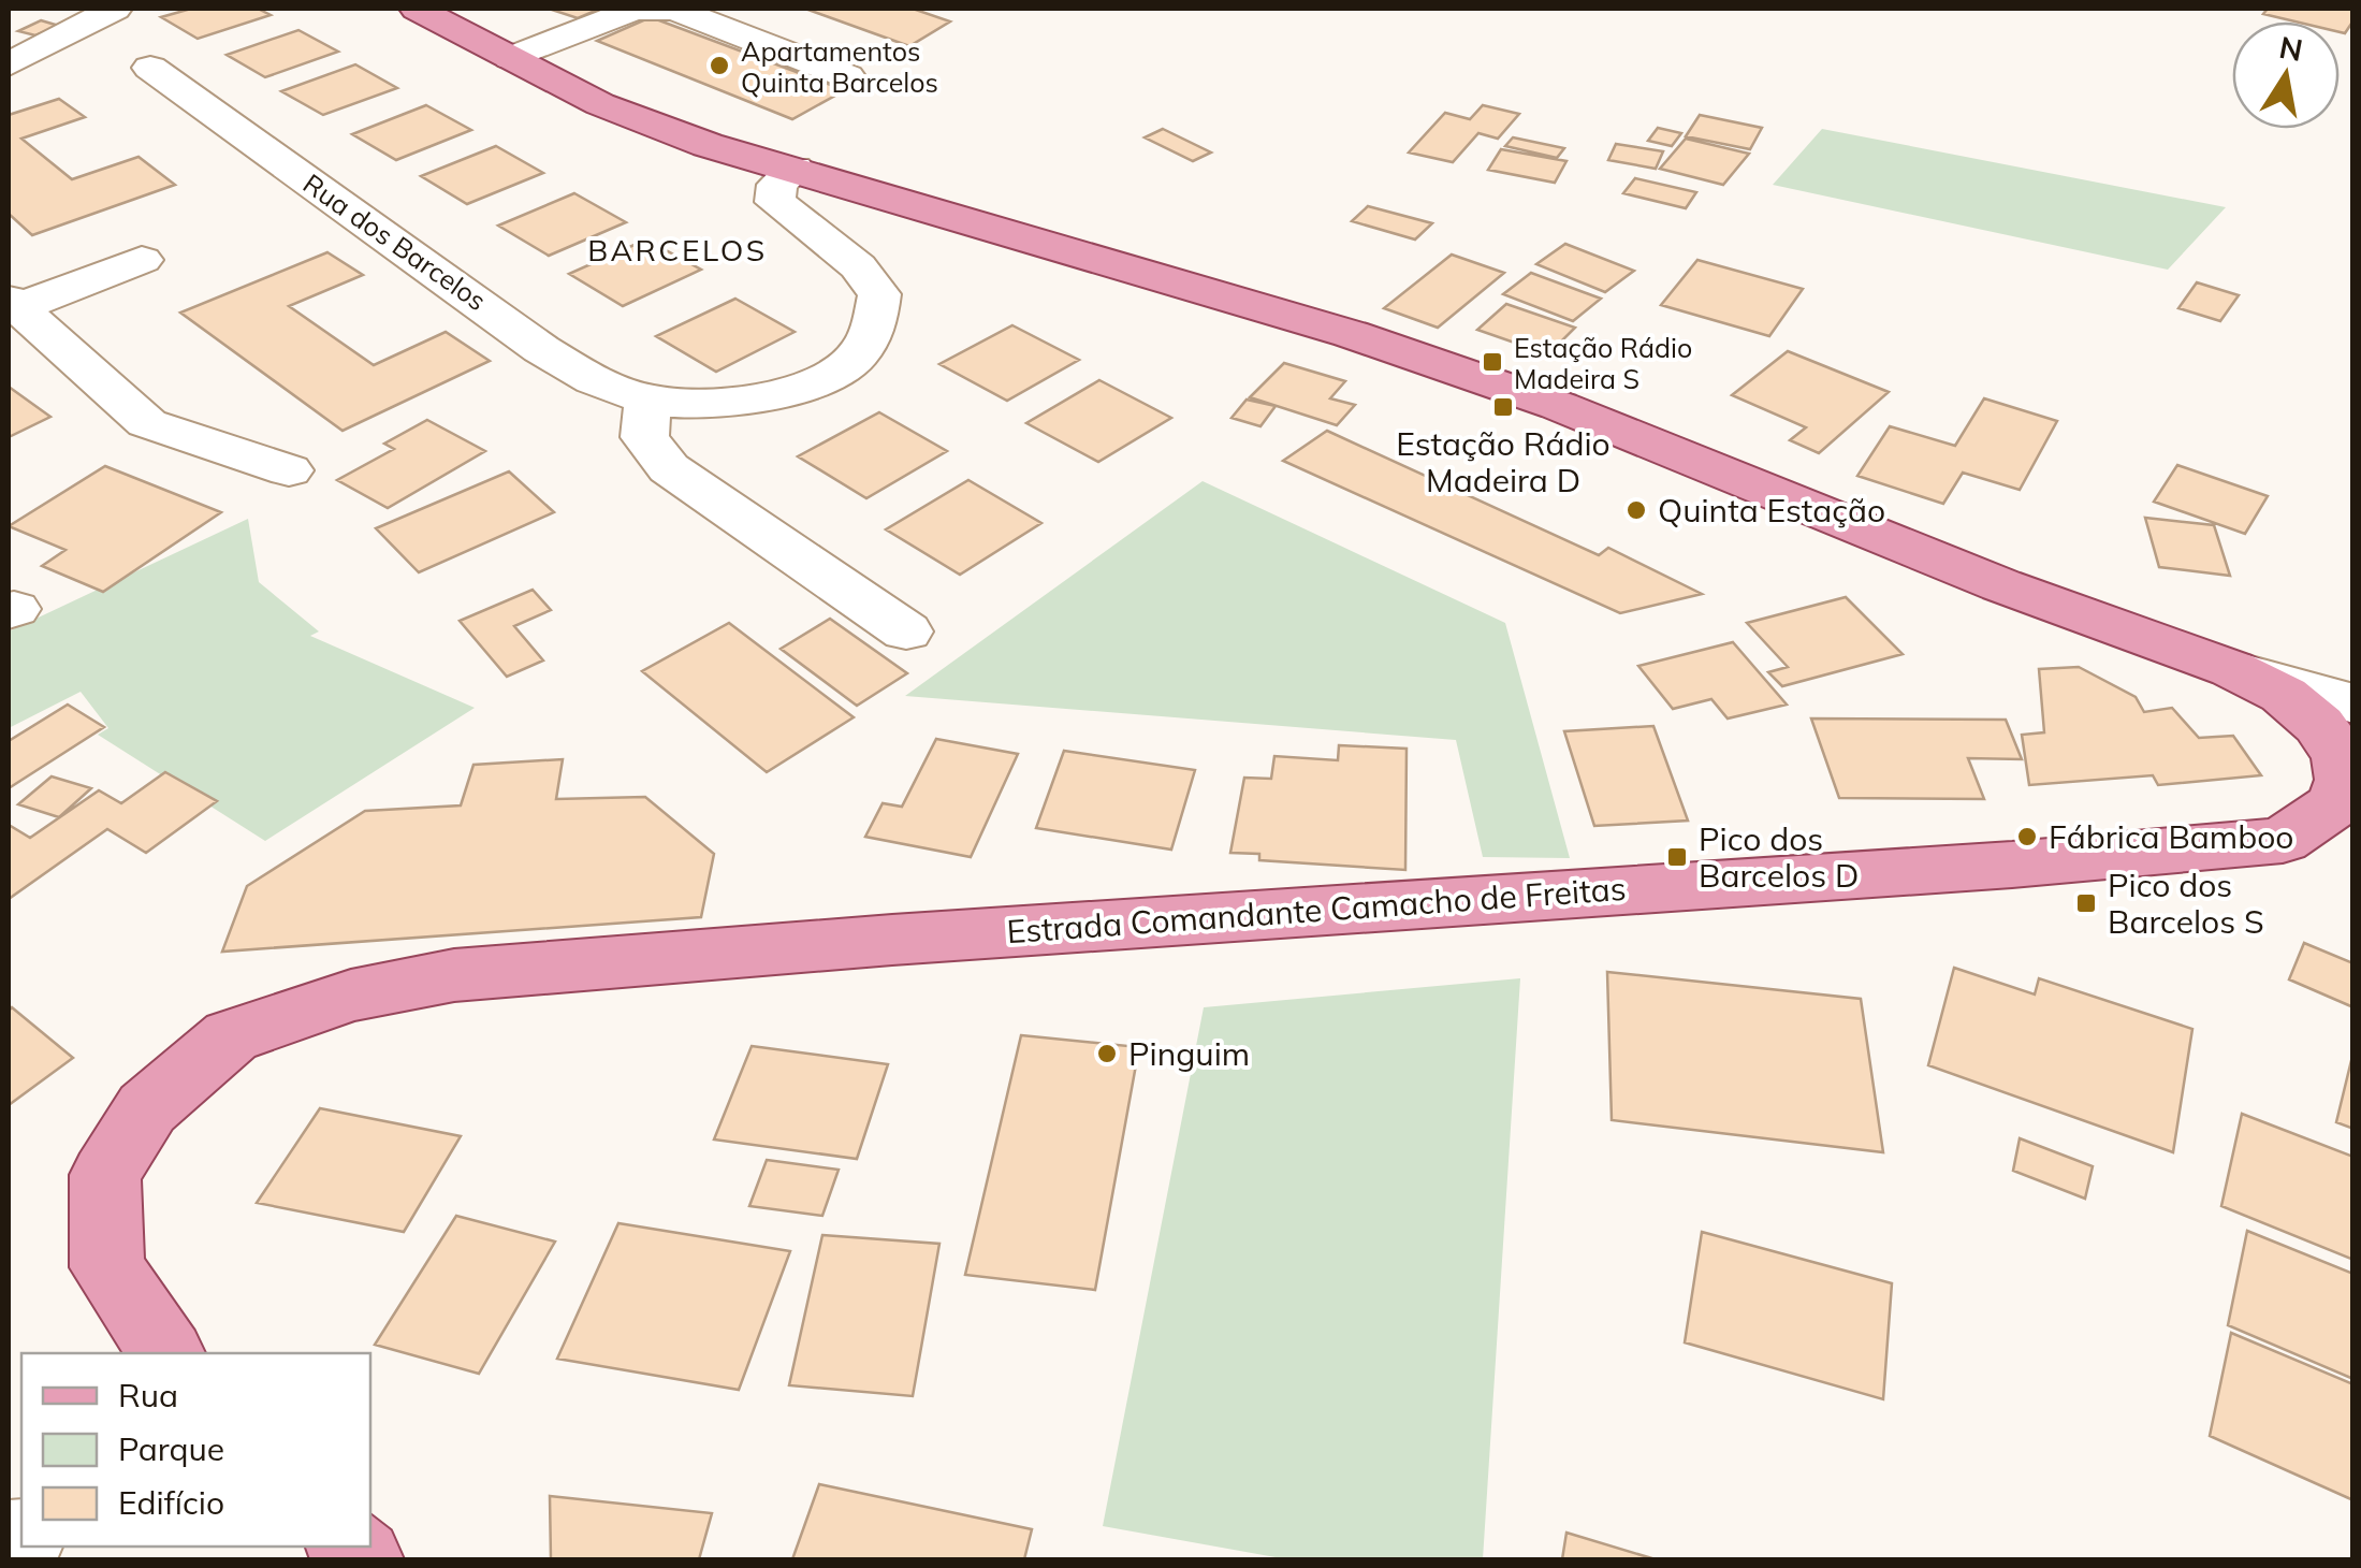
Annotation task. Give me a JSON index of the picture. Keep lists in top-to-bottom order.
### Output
{
  "streets": {
    "main road": ["Estrada Comandante Camacho de Freitas"],
    "street": ["Rua dos Barcelos"]
  },
  "crossings": [
    ["Rua dos Barcelos", "Estrada Comandante Camacho de Freitas"]
  ],
  "districts": ["BARCELOS"],
  "places": {
    "other": [
      "Apartamentos Quinta Barcelos",
      "Quinta Estação",
      "Fábrica Bamboo",
      "Pinguim"
    ],
    "transit": [
      "Estação Rádio Madeira S",
      "Estação Rádio Madeira D",
      "Pico dos Barcelos D",
      "Pico dos Barcelos S"
    ]
  },
  "legend": ["Rua", "Parque", "Edifício"],
  "north": "top"
}
